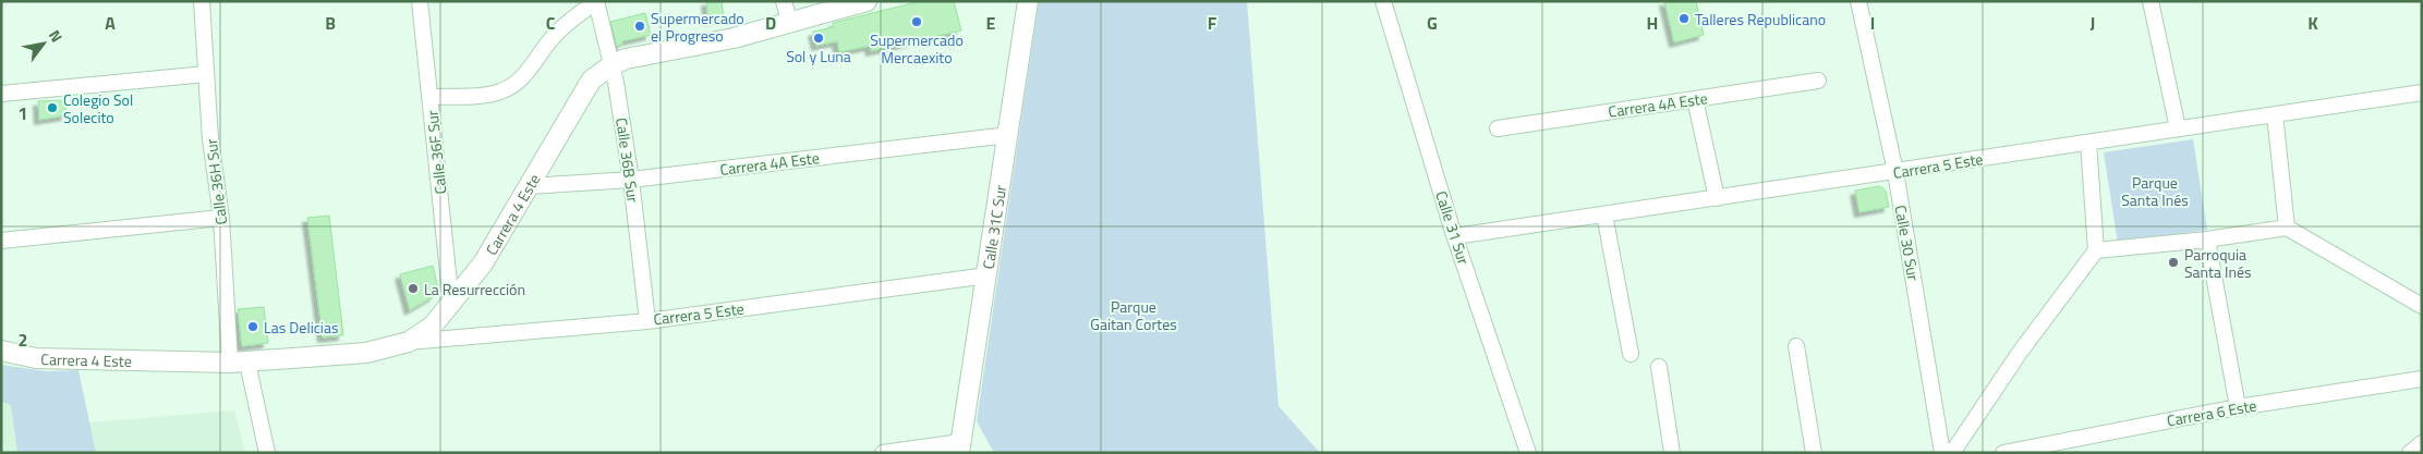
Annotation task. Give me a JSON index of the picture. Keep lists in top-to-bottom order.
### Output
{
  "streets": {
    "street": [
      "Carrera 4A Este",
      "Calle 36F Sur",
      "Calle 36B Sur",
      "Carrera 5 Este",
      "Calle 36H Sur",
      "Carrera 4 Este",
      "Calle 31C Sur",
      "Calle 31 Sur",
      "Calle 30 Sur",
      "Carrera 6 Este"
    ]
  },
  "crossings": [
    ["Carrera 4A Este", "Calle 36B Sur"],
    ["Carrera 4A Este", "Carrera 4 Este"],
    ["Carrera 4A Este", "Calle 31C Sur"],
    ["Calle 36F Sur", "Carrera 4 Este"],
    ["Calle 36B Sur", "Carrera 5 Este"],
    ["Calle 36B Sur", "Carrera 4 Este"],
    ["Carrera 5 Este", "Carrera 4 Este"],
    ["Carrera 5 Este", "Calle 31C Sur"],
    ["Carrera 5 Este", "Calle 31 Sur"],
    ["Carrera 5 Este", "Calle 30 Sur"],
    ["Calle 36H Sur", "Carrera 4 Este"]
  ],
  "parks": ["Parque Santa Inés", "Parque Gaitan Cortes"],
  "places": [
    "Talleres Republicano",
    "Supermercado Mercaexito",
    "Supermercado el Progreso",
    "Sol y Luna",
    "Colegio Sol Solecito",
    "Parroquia Santa Inés",
    "La Resurrección",
    "Las Delicias"
  ],
  "north": "top right",
  "grid": {
    "columns": [
      "A",
      "B",
      "C",
      "D",
      "E",
      "F",
      "G",
      "H",
      "I",
      "J",
      "K"
    ],
    "rows": ["1", "2"]
  }
}
